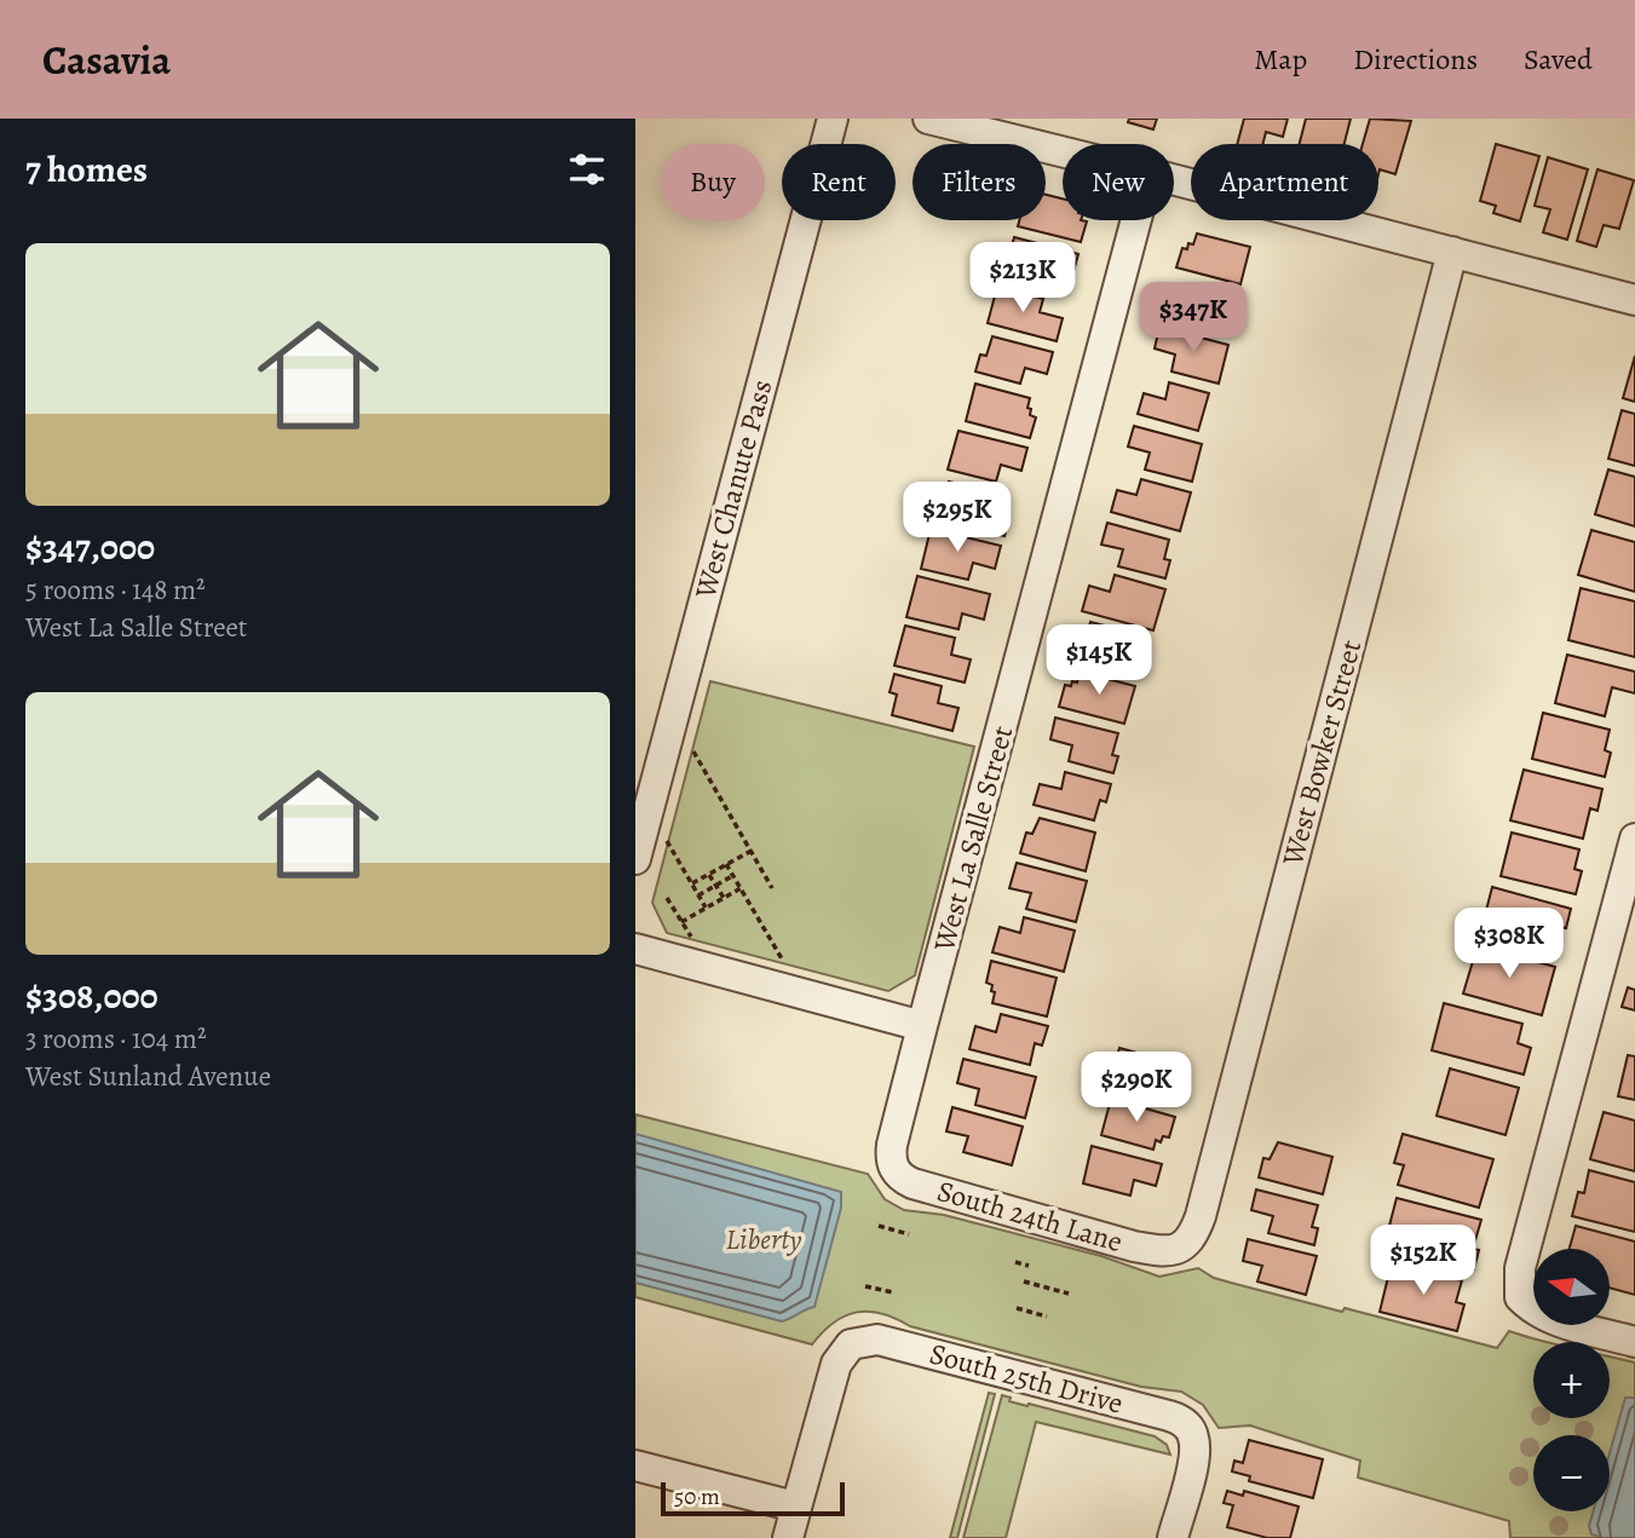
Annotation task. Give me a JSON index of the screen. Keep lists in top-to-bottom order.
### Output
{
  "streets": {
    "street": [
      "West Chanute Pass",
      "West Bowker Street",
      "West La Salle Street",
      "South 24th Lane",
      "South 25th Drive"
    ]
  },
  "crossings": [
    ["West Bowker Street", "South 24th Lane"],
    ["West La Salle Street", "South 24th Lane"]
  ],
  "parks": ["Liberty"],
  "scale_bar": "50 m",
  "north": "left",
  "page": {
    "header": "Casavia",
    "nav": ["Map", "Directions", "Saved"],
    "heading": "7 homes",
    "chip": [
      "Buy",
      "Rent",
      "Filters",
      "New",
      "Apartment"
    ],
    "list": [
      {
        "name": "$347,000",
        "note": "5 rooms · 148 m² · West La Salle Street"
      },
      {
        "name": "$308,000",
        "note": "3 rooms · 104 m² · West Sunland Avenue"
      }
    ],
    "price": [
      "$213K",
      "$347K",
      "$295K",
      "$145K",
      "$308K",
      "$290K",
      "$152K"
    ],
    "map_buttons": ["+", "−"],
    "scale": "50 m"
  }
}
